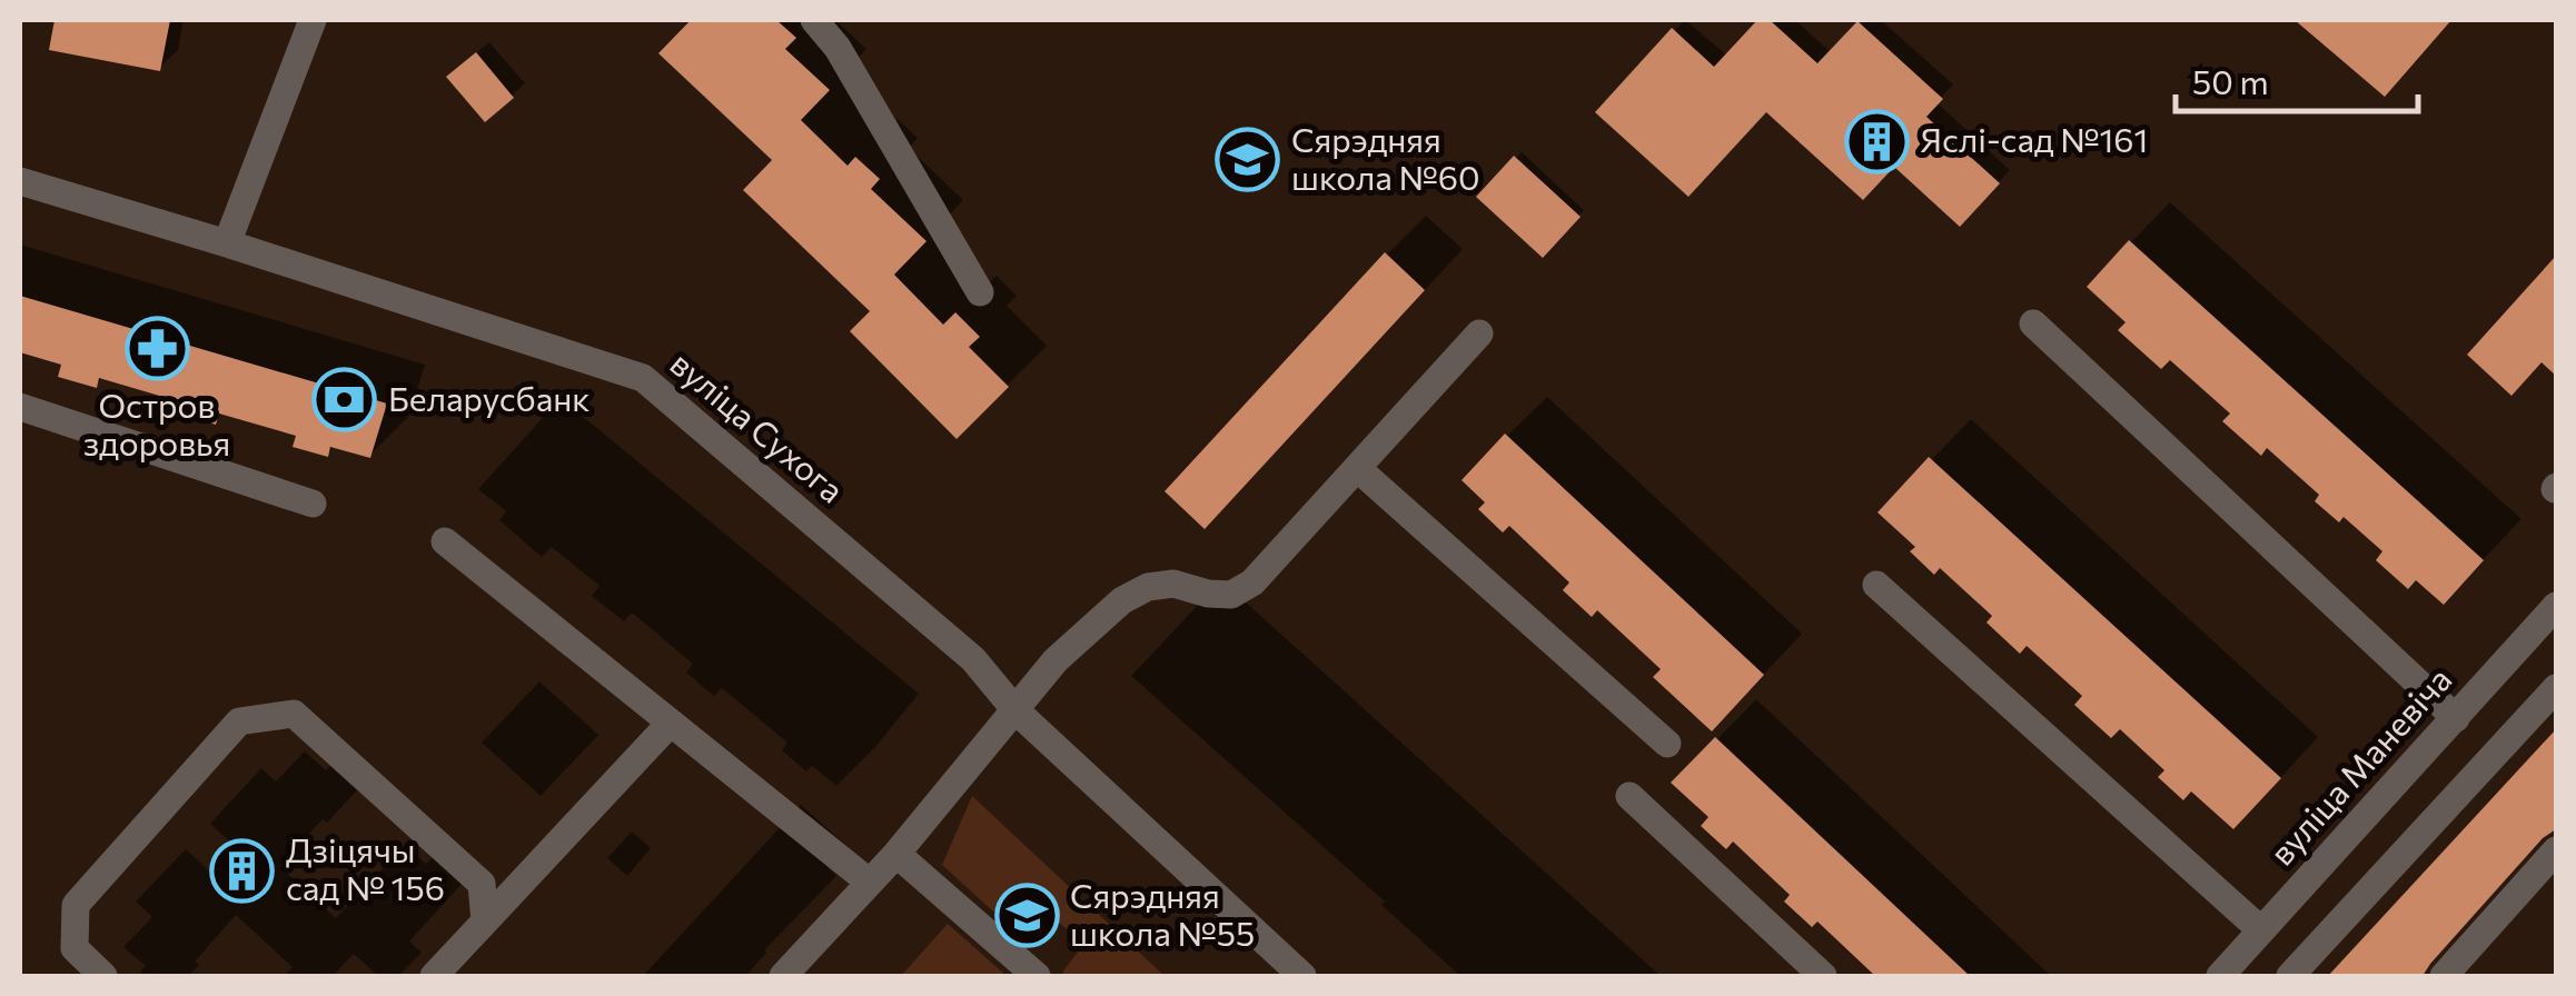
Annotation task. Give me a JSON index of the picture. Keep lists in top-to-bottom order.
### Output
{
  "streets": {
    "street": ["вуліца Сухога", "вуліца Маневіча"]
  },
  "places": {
    "building": ["Яслі-сад №161", "Дзіцячы сад № 156"],
    "school or university": ["Сярэдняя школа №60", "Сярэдняя школа №55"],
    "pharmacy": ["Остров здоровья"],
    "bank": ["Беларусбанк"]
  },
  "scale_bar": "50 m"
}
